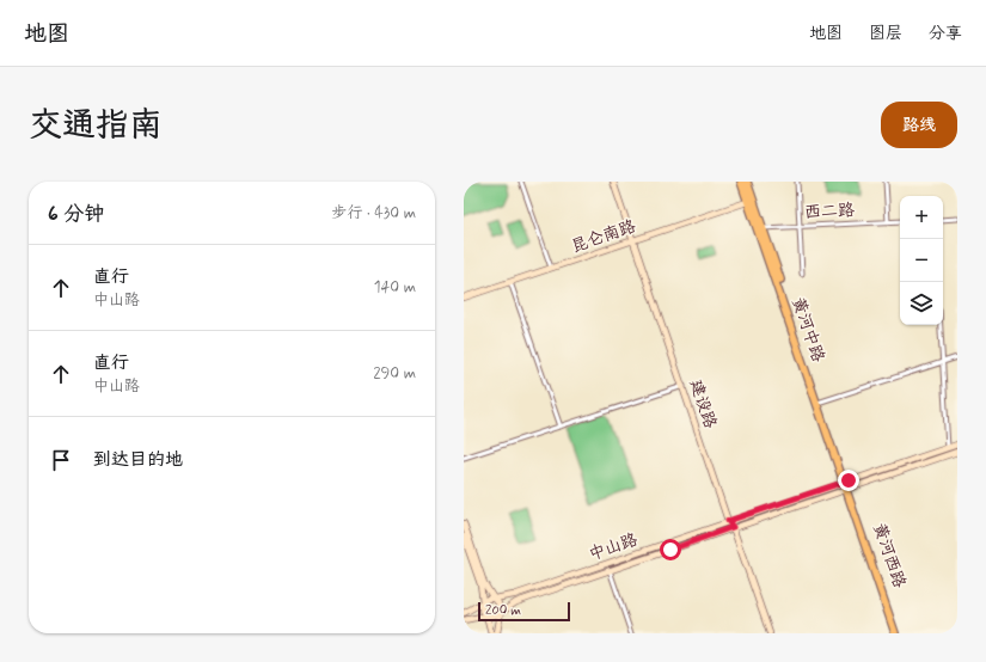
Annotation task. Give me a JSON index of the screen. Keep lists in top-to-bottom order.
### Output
{
  "streets": {
    "highway": ["黄河中路", "黄河西路"],
    "main road": ["昆仑南路", "建设路", "中山路"],
    "street": ["西二路"]
  },
  "crossings": [
    ["西二路", "黄河中路"],
    ["昆仑南路", "黄河中路"],
    ["昆仑南路", "建设路"],
    ["黄河中路", "中山路"],
    ["黄河中路", "黄河西路"],
    ["建设路", "中山路"],
    ["中山路", "黄河西路"]
  ],
  "scale_bar": "200 m",
  "page": {
    "header": "地图",
    "nav": ["地图", "图层", "分享"],
    "title": "交通指南",
    "buttons": "路线",
    "heading": ["6 分钟", "步行 · 430 m"],
    "map_buttons": ["+", "−"],
    "list": [
      ["直行", "中山路", "140 m"],
      ["直行", "中山路", "290 m"],
      "到达目的地"
    ],
    "scale": "200 m"
  }
}
